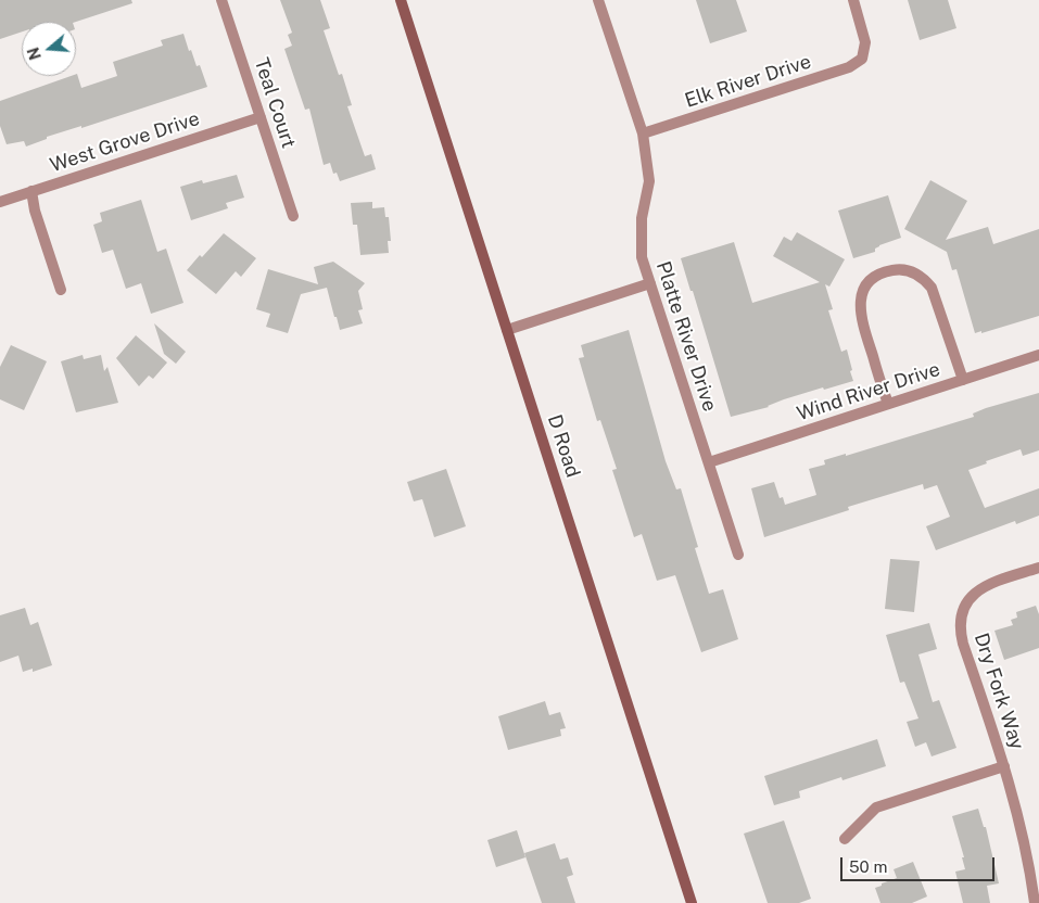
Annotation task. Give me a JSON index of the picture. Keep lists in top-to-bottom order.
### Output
{
  "streets": {
    "street": [
      "Elk River Drive",
      "Teal Court",
      "West Grove Drive",
      "Platte River Drive",
      "Wind River Drive",
      "D Road",
      "Dry Fork Way"
    ]
  },
  "crossings": [
    ["Elk River Drive", "Platte River Drive"],
    ["Teal Court", "West Grove Drive"],
    ["Platte River Drive", "Wind River Drive"]
  ],
  "scale_bar": "50 m",
  "north": "left"
}
